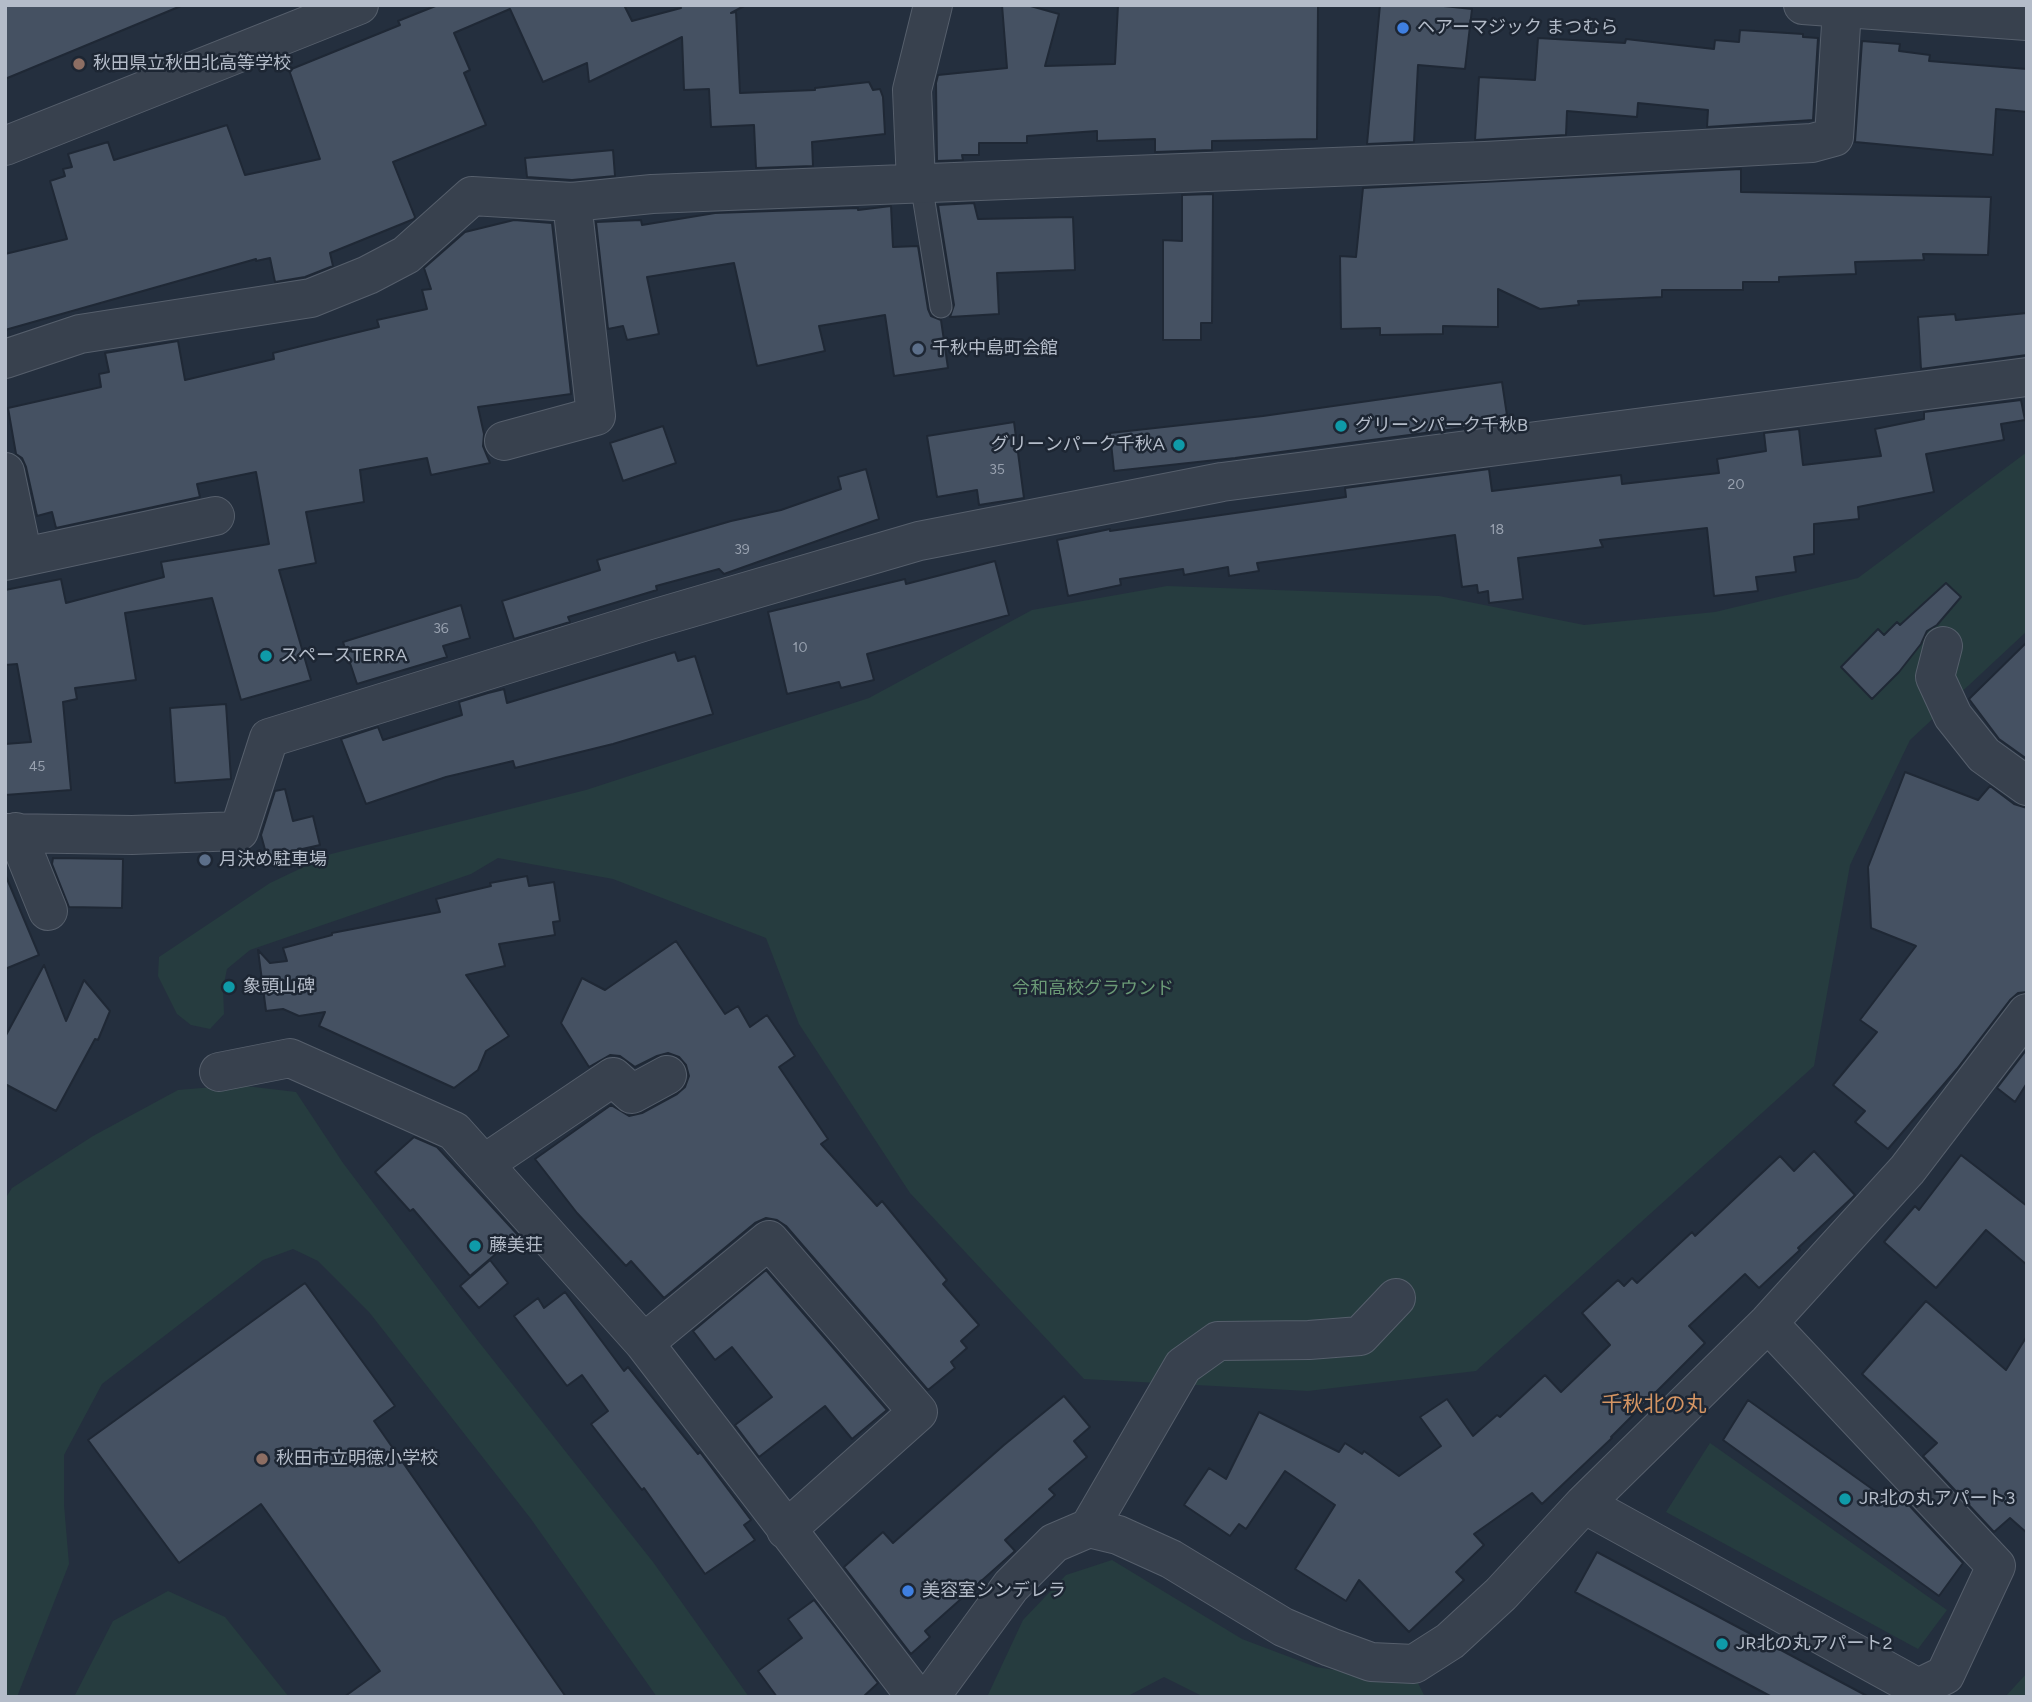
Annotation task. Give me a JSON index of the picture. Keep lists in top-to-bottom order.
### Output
{
  "districts": ["千秋北の丸"],
  "parks": ["令和高校グラウンド"],
  "places": [
    "ヘアーマジック まつむら",
    "秋田県立秋田北高等学校",
    "千秋中島町会館",
    "グリーンパーク千秋B",
    "グリーンパーク千秋A",
    "スペースTERRA",
    "月決め駐車場",
    "象頭山碑",
    "藤美荘",
    "秋田市立明徳小学校",
    "JR北の丸アパート3",
    "美容室シンデレラ",
    "JR北の丸アパート2"
  ],
  "house_numbers": [
    "35",
    "20",
    "18",
    "39",
    "36",
    "10",
    "45"
  ]
}
